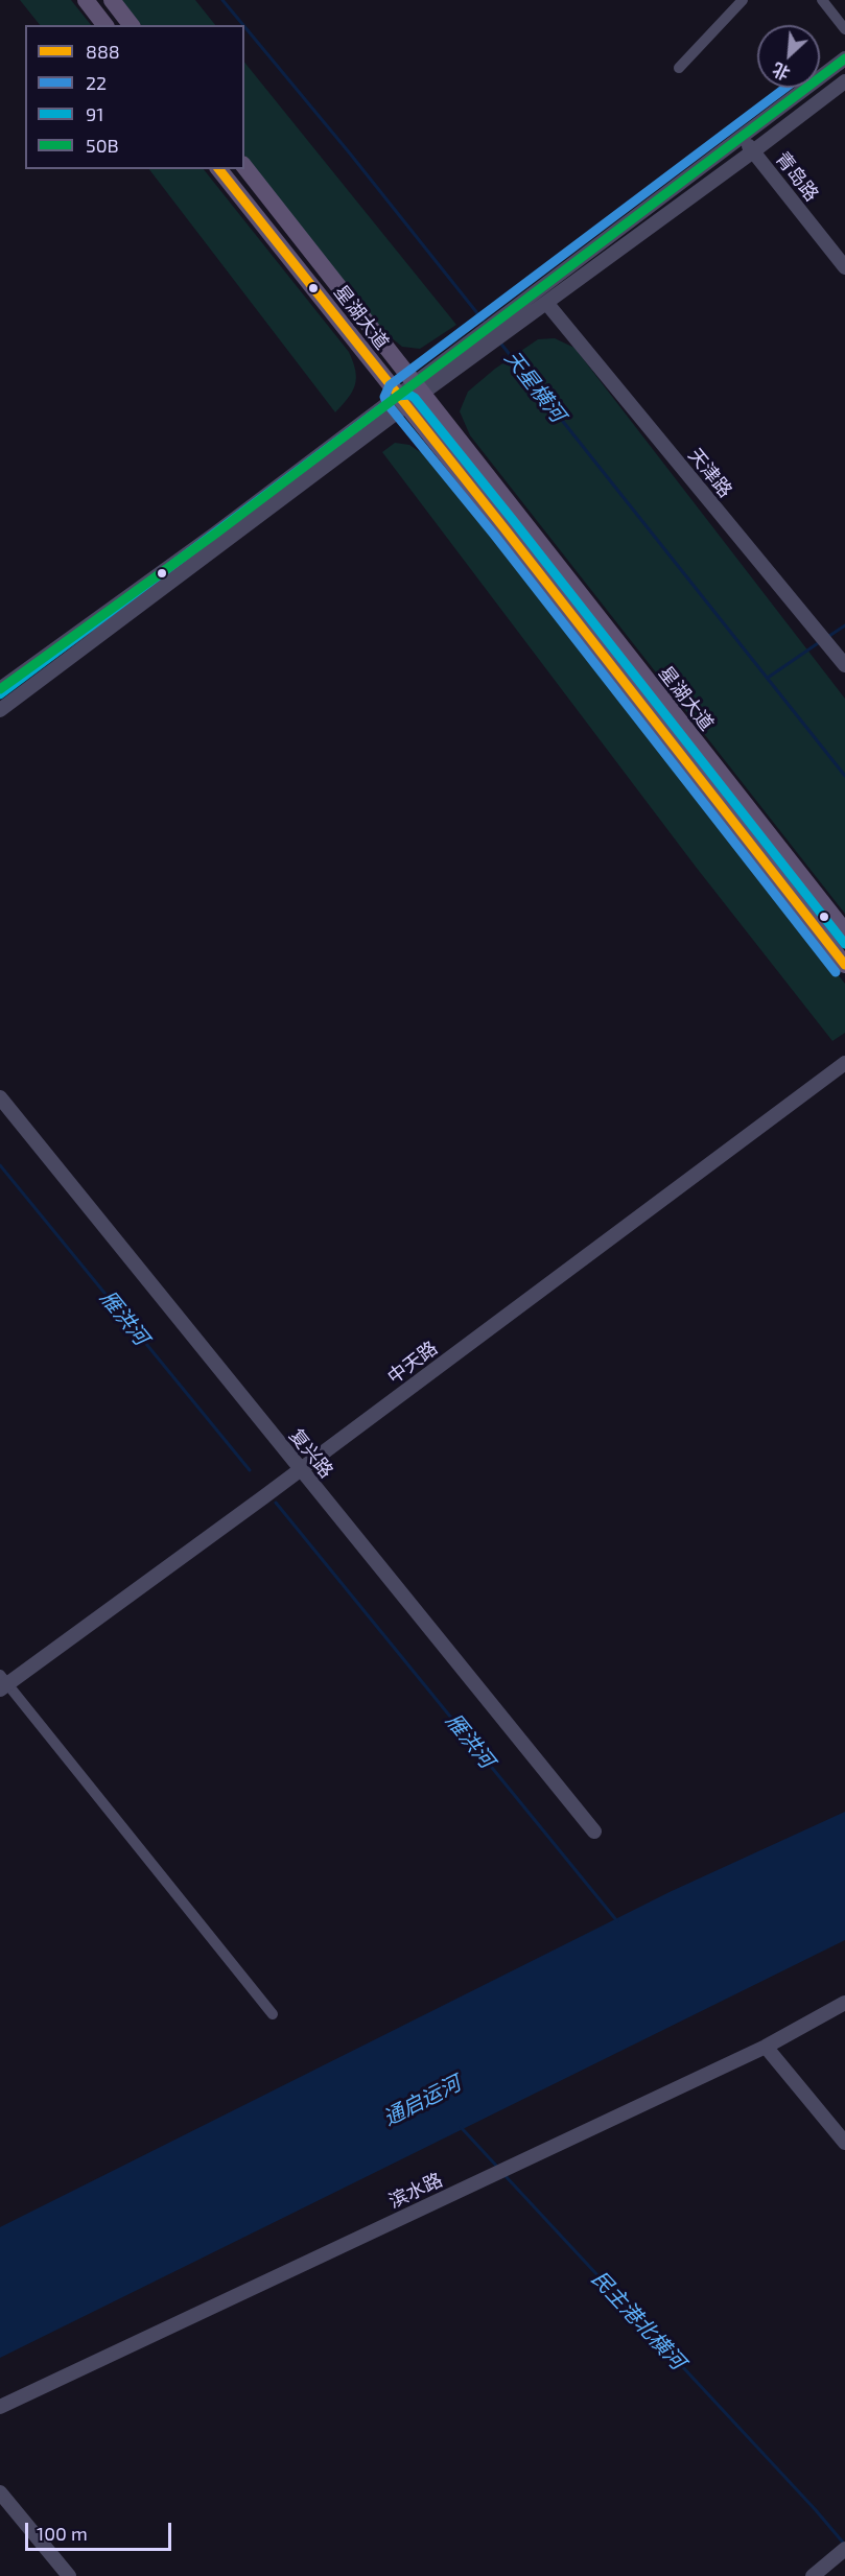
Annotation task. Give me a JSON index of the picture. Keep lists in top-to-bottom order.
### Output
{
  "streets": {
    "main road": ["星湖大道"],
    "street": [
      "青岛路",
      "天津路",
      "中天路",
      "复兴路",
      "滨水路"
    ]
  },
  "crossings": [
    ["中天路", "复兴路"]
  ],
  "water": [
    "天星横河",
    "雁洪河",
    "通启运河",
    "民主港北横河"
  ],
  "lines": [
    "transit line 50B",
    "transit line 22",
    "transit line 888",
    "transit line 91"
  ],
  "legend": [
    "888",
    "22",
    "91",
    "50B"
  ],
  "scale_bar": "100 m",
  "north": "bottom left"
}
